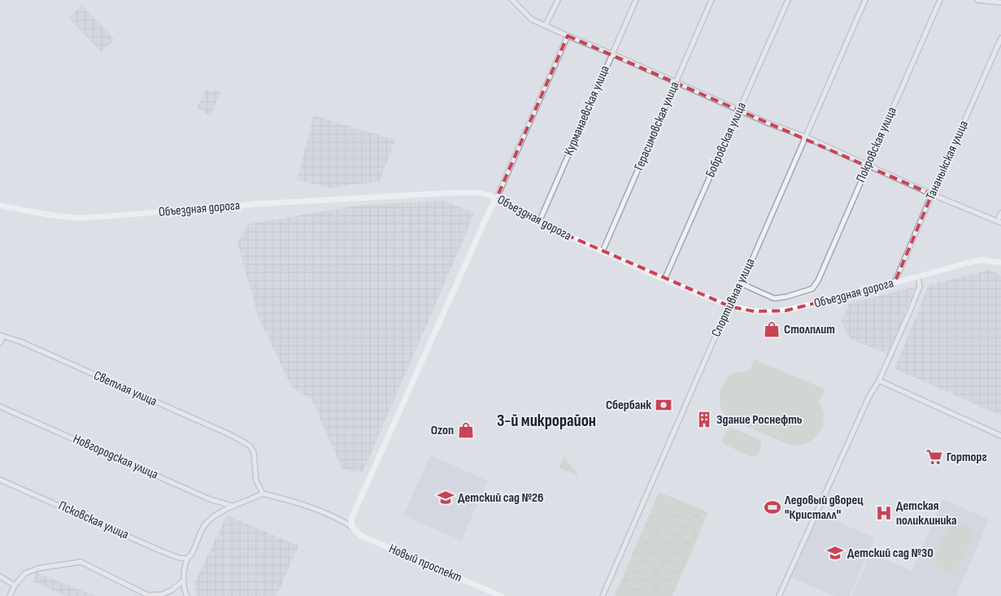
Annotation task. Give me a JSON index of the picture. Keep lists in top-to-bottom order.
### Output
{
  "streets": {
    "main road": ["Объездная дорога", "Новый проспект"],
    "street": [
      "Курманаевская улица",
      "Герасимовская улица",
      "Бобровская улица",
      "Покровская улица",
      "Тананыкская улица",
      "Спортивная улица",
      "Светлая улица",
      "Новгородская улица",
      "Псковская улица"
    ]
  },
  "crossings": [
    ["Курманаевская улица", "Объездная дорога"],
    ["Герасимовская улица", "Объездная дорога"],
    ["Бобровская улица", "Объездная дорога"],
    ["Покровская улица", "Спортивная улица"],
    ["Тананыкская улица", "Объездная дорога"],
    ["Объездная дорога", "Спортивная улица"]
  ],
  "districts": ["3-й микрорайон"],
  "places": {
    "shop": ["Столплит", "Ozon"],
    "bank": ["Сбербанк"],
    "building": ["Здание Роснефть"],
    "supermarket": ["Горторг"],
    "school or university": ["Детский сад №26", "Детский сад №30"],
    "sports": ["Ледовый дворец \"Кристалл\""],
    "hospital": ["Детская поликлиника"]
  }
}
